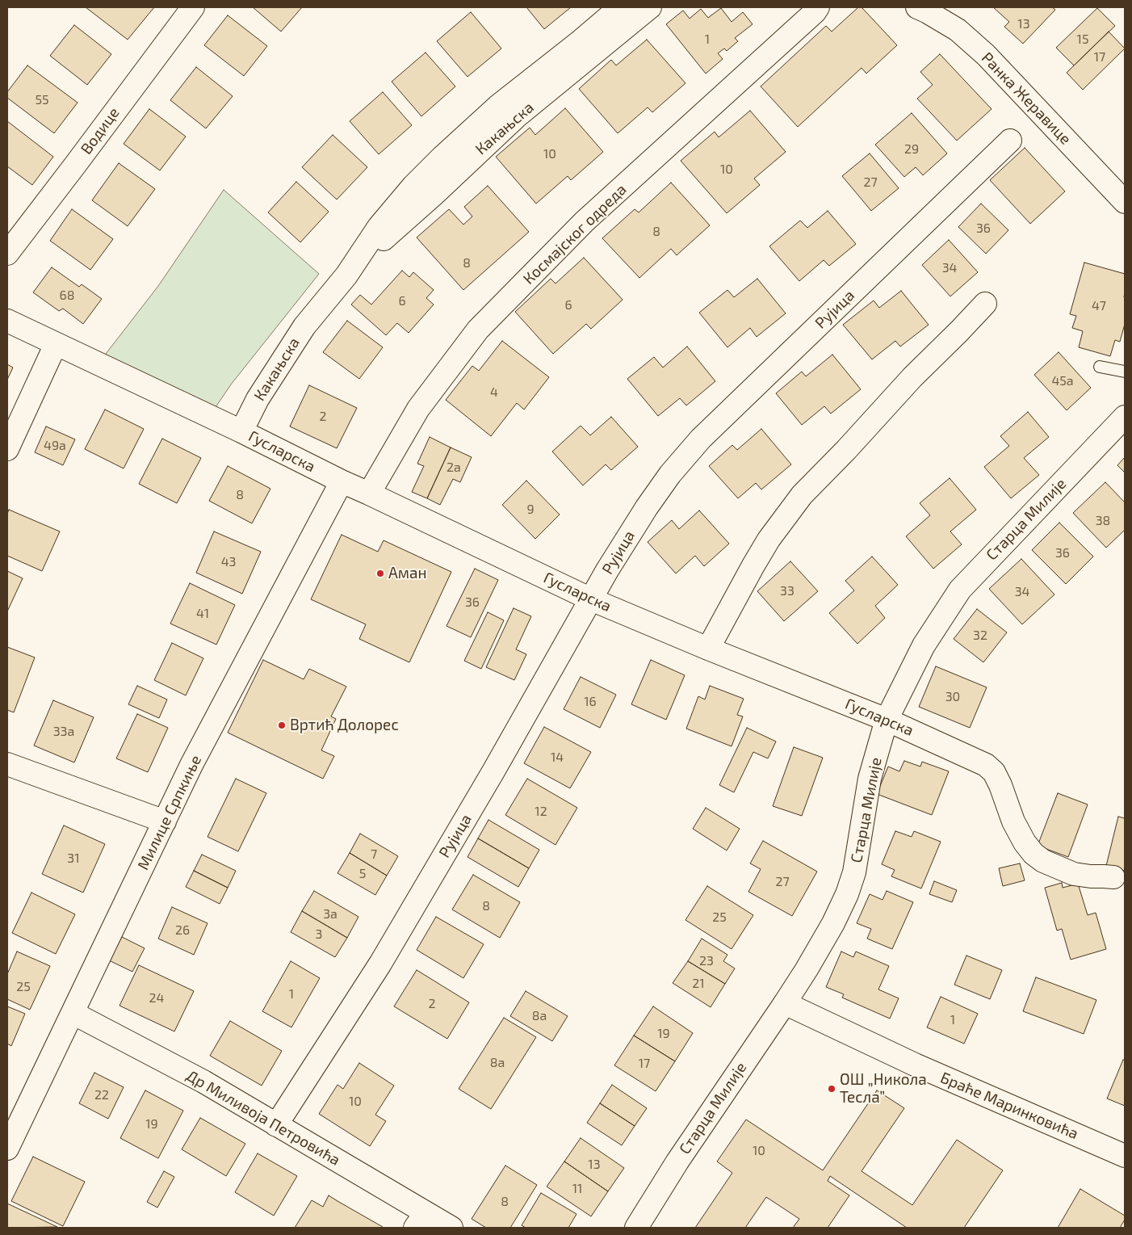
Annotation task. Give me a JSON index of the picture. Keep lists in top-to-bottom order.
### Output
{
  "streets": {
    "street": [
      "Ранка Жеравице",
      "Какањска",
      "Водице",
      "Космајског одреда",
      "Рујица",
      "Гусларска",
      "Старца Милије",
      "Милице Српкиње",
      "Браће Маринковића",
      "Др Миливоја Петровића"
    ]
  },
  "crossings": [
    ["Какањска", "Гусларска"],
    ["Космајског одреда", "Гусларска"],
    ["Рујица", "Гусларска"],
    ["Рујица", "Др Миливоја Петровића"],
    ["Гусларска", "Старца Милије"],
    ["Гусларска", "Милице Српкиње"],
    ["Старца Милије", "Браће Маринковића"],
    ["Милице Српкиње", "Др Миливоја Петровића"]
  ],
  "places": ["Аман", "Вртић Долорес", "ОШ „Никола Тесла”"],
  "house_numbers": [
    "13",
    "1",
    "15",
    "17",
    "55",
    "29",
    "10",
    "10",
    "27",
    "36",
    "8",
    "8",
    "34",
    "68",
    "6",
    "6",
    "47",
    "45a",
    "4",
    "2",
    "49a",
    "2a",
    "8",
    "9",
    "38",
    "36",
    "43",
    "33",
    "34",
    "36",
    "41",
    "32",
    "30",
    "16",
    "33a",
    "14",
    "12",
    "7",
    "31",
    "5",
    "27",
    "8",
    "3a",
    "25",
    "26",
    "3",
    "23",
    "21",
    "25",
    "1",
    "24",
    "2",
    "8a",
    "1",
    "19",
    "8a",
    "17",
    "22",
    "10",
    "19",
    "10",
    "13",
    "11",
    "8"
  ]
}
